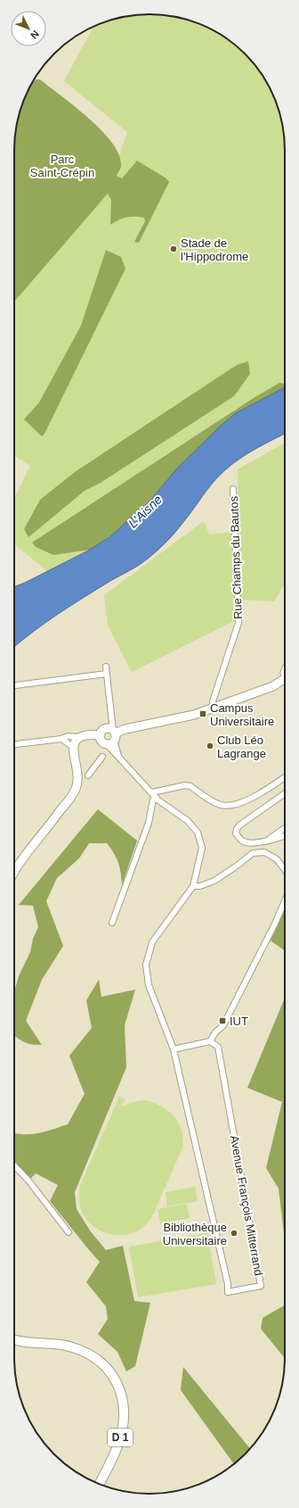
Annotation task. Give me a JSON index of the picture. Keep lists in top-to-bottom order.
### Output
{
  "streets": {
    "main road": ["D 1"],
    "street": ["Rue Champs du Bautos", "Avenue François Mitterrand"]
  },
  "water": ["L'Aisne"],
  "parks": ["Parc Saint-Crépin"],
  "places": {
    "other": ["Stade de l'Hippodrome", "Club Léo Lagrange", "Bibliothèque Universitaire"],
    "transit": ["Campus Universitaire", "IUT"]
  },
  "north": "bottom right"
}
